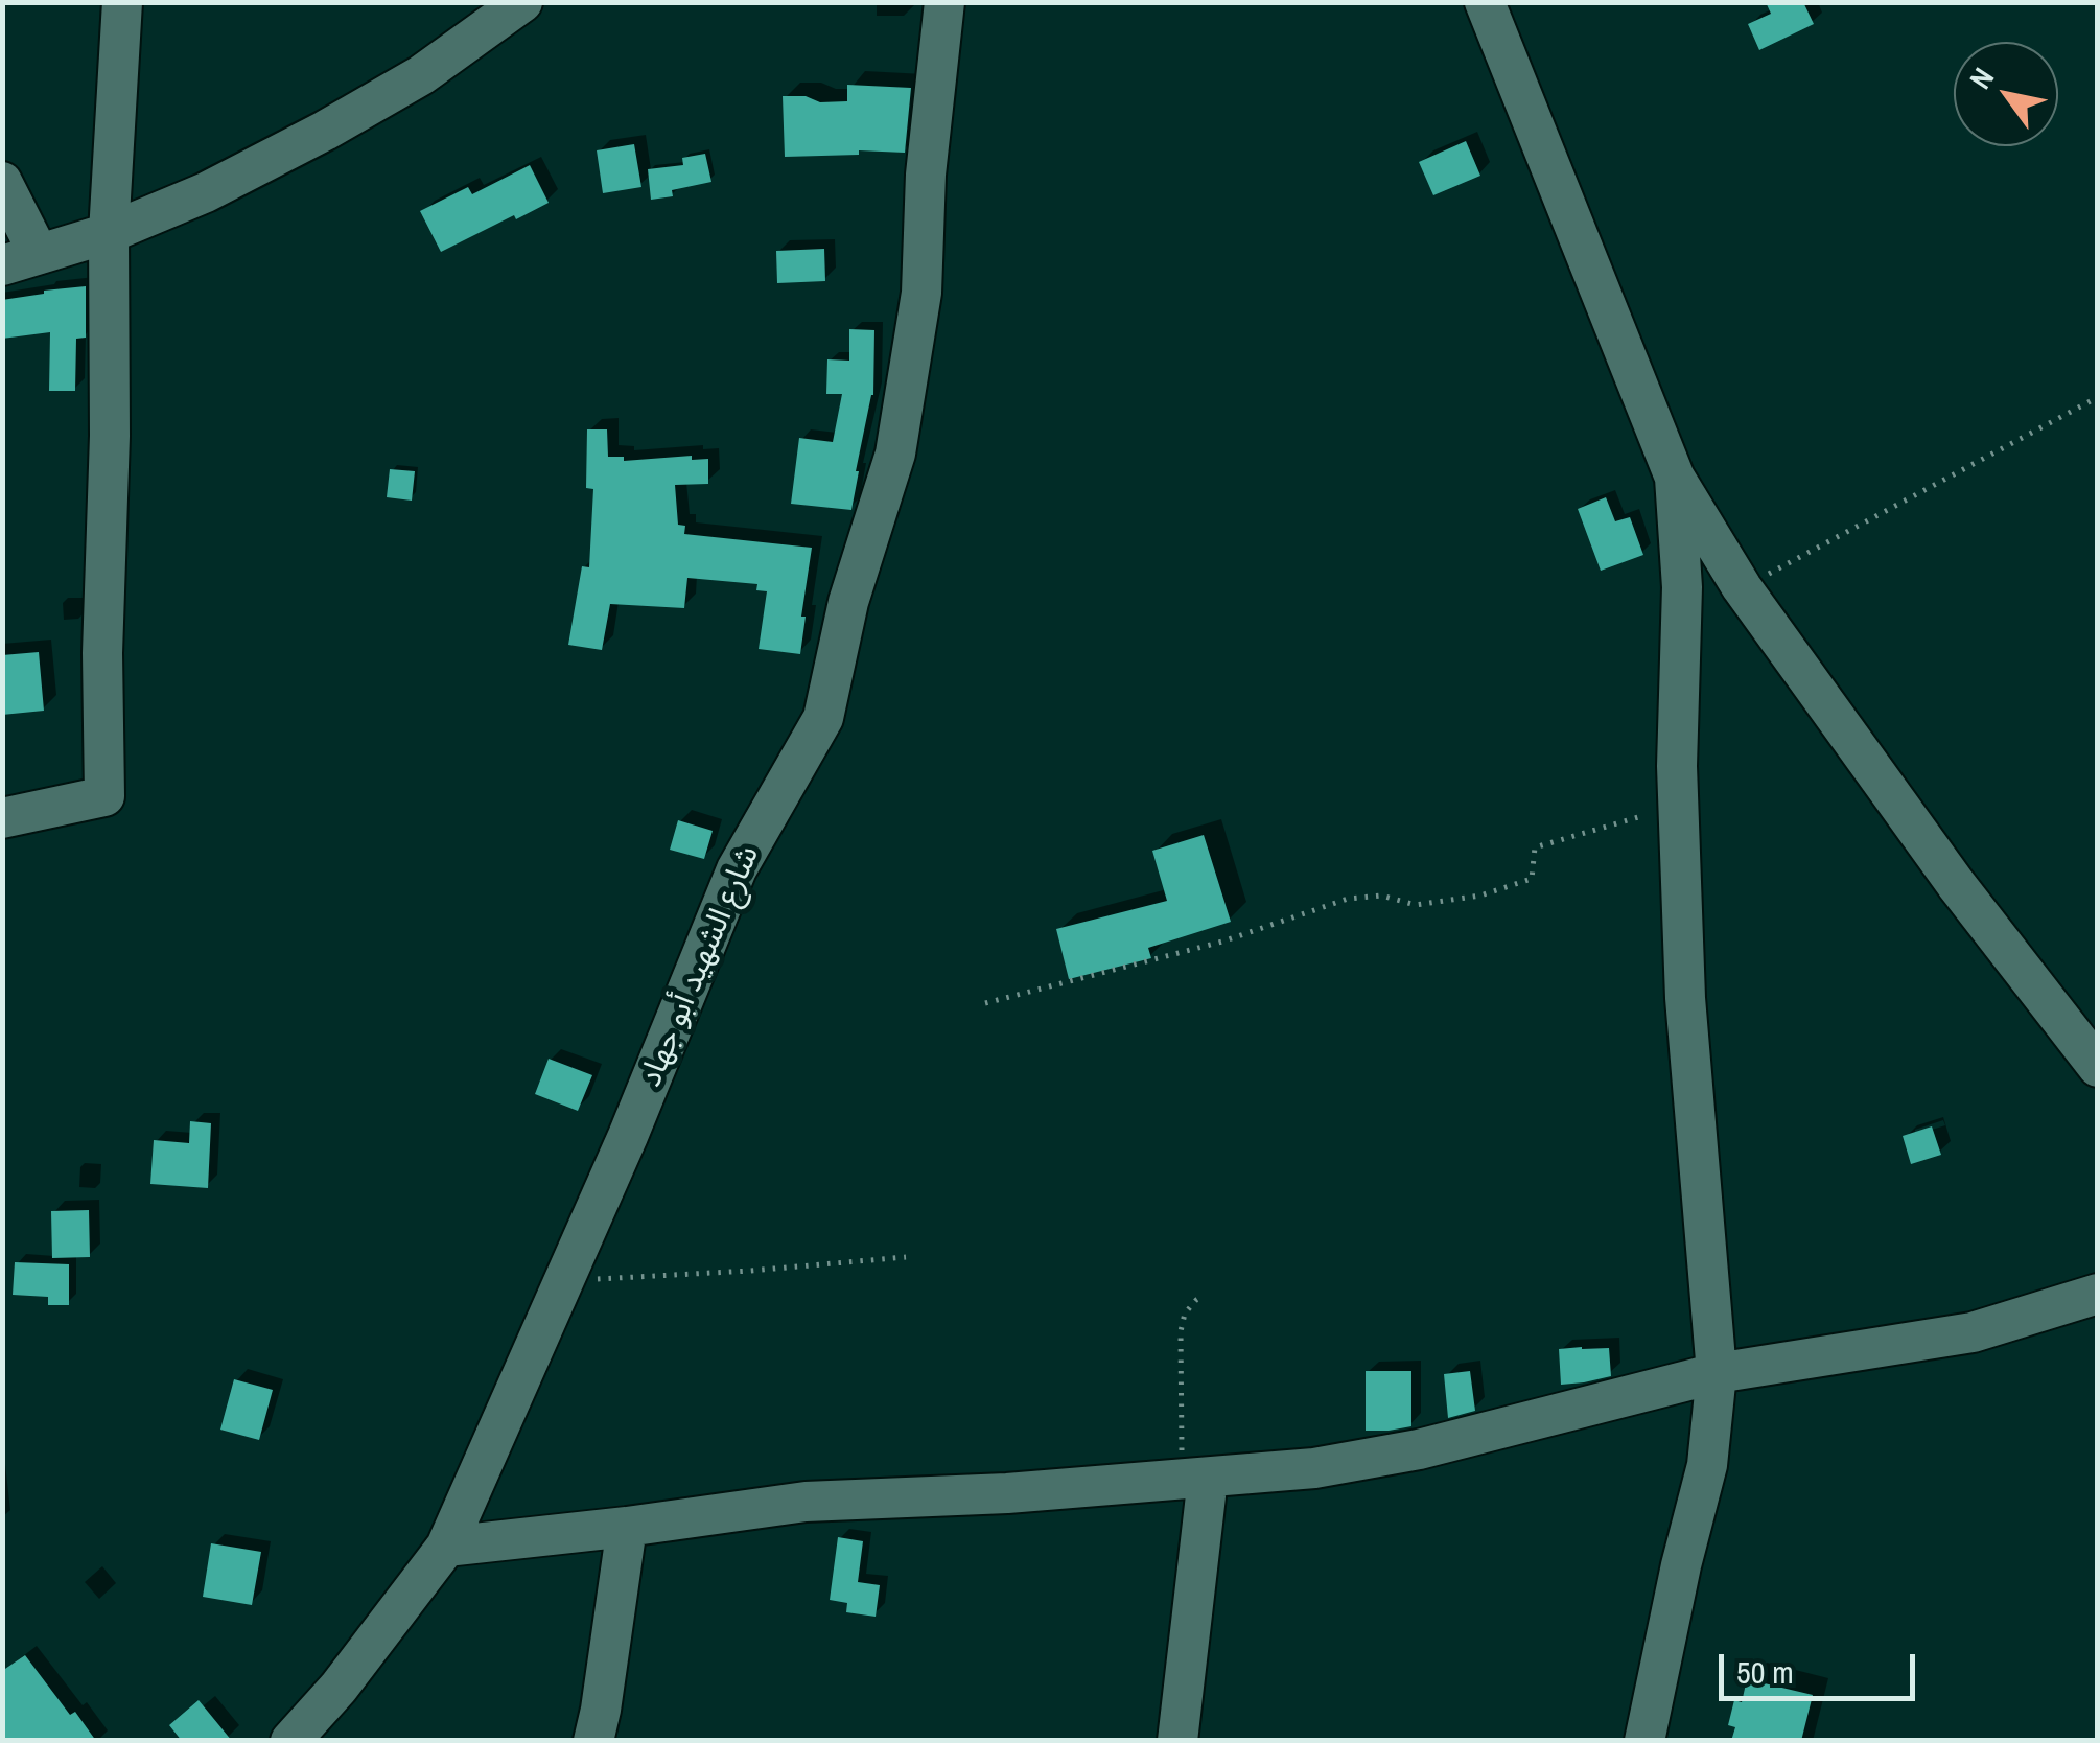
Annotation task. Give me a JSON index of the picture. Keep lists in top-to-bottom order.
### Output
{
  "streets": {
    "street": ["شارع الشهيد أبو جهاد"]
  },
  "scale_bar": "50 m",
  "north": "top left"
}
